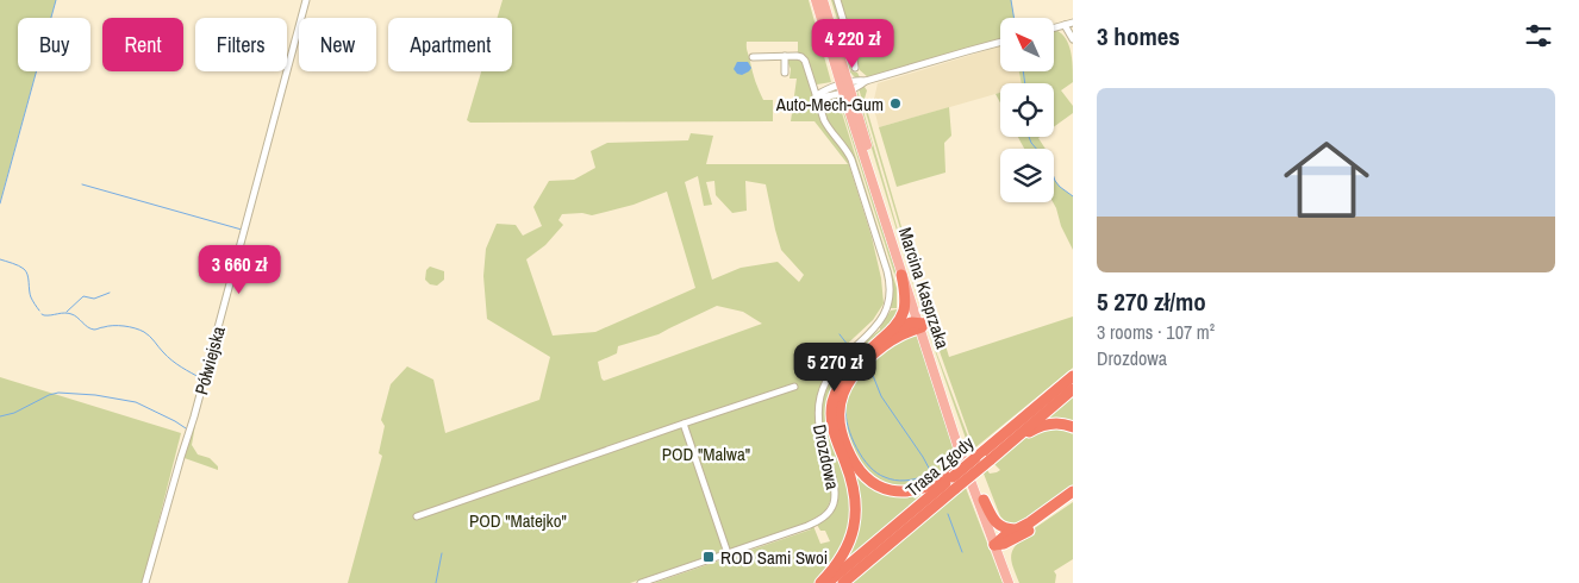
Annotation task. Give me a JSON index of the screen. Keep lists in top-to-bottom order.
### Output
{
  "streets": {
    "highway": ["Trasa Zgody"],
    "main road": ["Marcina Kasprzaka"],
    "street": ["Półwiejska", "Drozdowa"]
  },
  "parks": ["POD \"Malwa\"", "POD \"Matejko\""],
  "places": {
    "other": ["Auto-Mech-Gum"],
    "transit": ["ROD Sami Swoi"]
  },
  "north": "top left",
  "page": {
    "heading": "3 homes",
    "chip": [
      "Buy",
      "Rent",
      "Filters",
      "New",
      "Apartment"
    ],
    "price": ["4 220 zł", "3 660 zł", "5 270 zł"],
    "list": [
      {
        "name": "5 270 zł/mo",
        "note": "3 rooms · 107 m² · Drozdowa"
      }
    ]
  }
}
